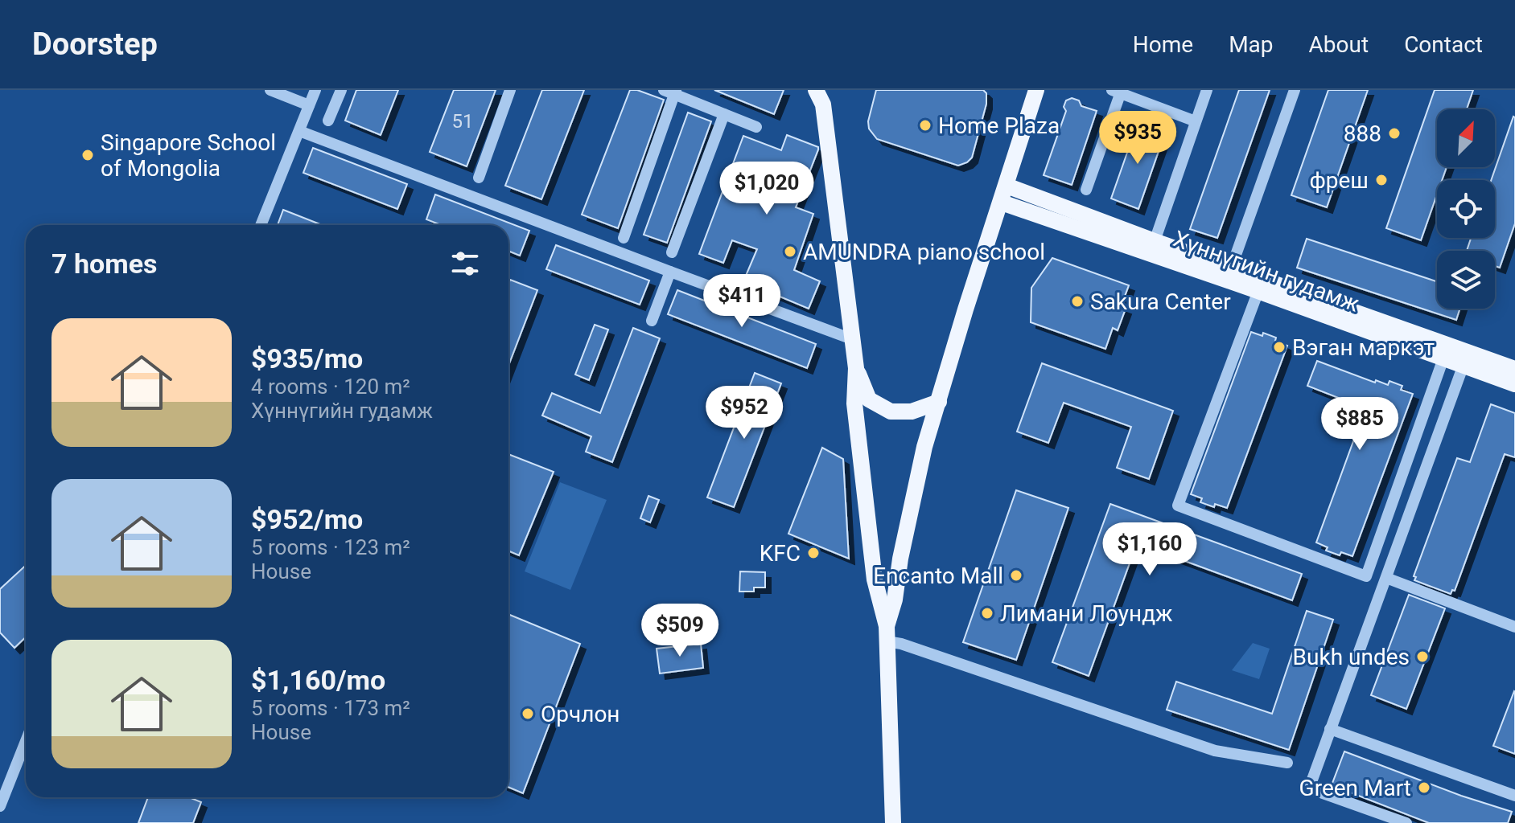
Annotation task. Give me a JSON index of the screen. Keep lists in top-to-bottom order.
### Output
{
  "streets": {
    "main road": ["Хүннүгийн гудамж"]
  },
  "places": [
    "Home Plaza",
    "888",
    "Singapore School of Mongolia",
    "фреш",
    "AMUNDRA piano school",
    "Sakura Center",
    "Вэган маркэт",
    "KFC",
    "Encanto Mall",
    "Лимани Лоундж",
    "Bukh undes",
    "Орчлон",
    "Green Mart"
  ],
  "house_numbers": ["51"],
  "north": "top right",
  "page": {
    "header": "Doorstep",
    "nav": [
      "Home",
      "Map",
      "About",
      "Contact"
    ],
    "price": [
      "$935",
      "$1,020",
      "$411",
      "$952",
      "$885",
      "$1,160",
      "$509"
    ],
    "heading": "7 homes",
    "list": [
      {
        "name": "$935/mo",
        "note": "4 rooms · 120 m² · Хүннүгийн гудамж"
      },
      {
        "name": "$952/mo",
        "note": "5 rooms · 123 m² · House"
      },
      {
        "name": "$1,160/mo",
        "note": "5 rooms · 173 m² · House"
      }
    ]
  }
}
